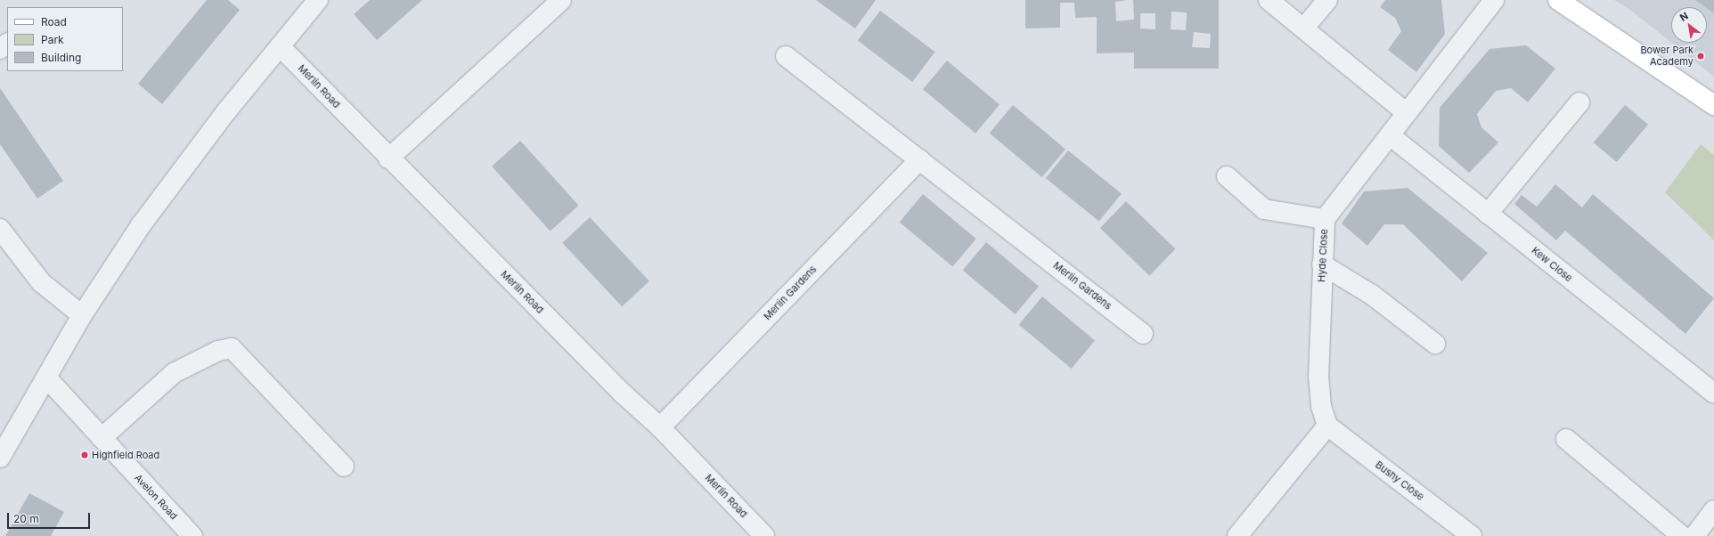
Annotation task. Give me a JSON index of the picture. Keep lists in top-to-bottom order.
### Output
{
  "streets": {
    "street": [
      "Merlin Road",
      "Hyde Close",
      "Kew Close",
      "Merlin Gardens",
      "Bushy Close",
      "Avelon Road"
    ]
  },
  "crossings": [
    ["Merlin Road", "Merlin Gardens"],
    ["Hyde Close", "Kew Close"],
    ["Hyde Close", "Bushy Close"]
  ],
  "places": ["Bower Park Academy", "Highfield Road"],
  "legend": ["Road", "Park", "Building"],
  "scale_bar": "20 m",
  "north": "top left"
}
